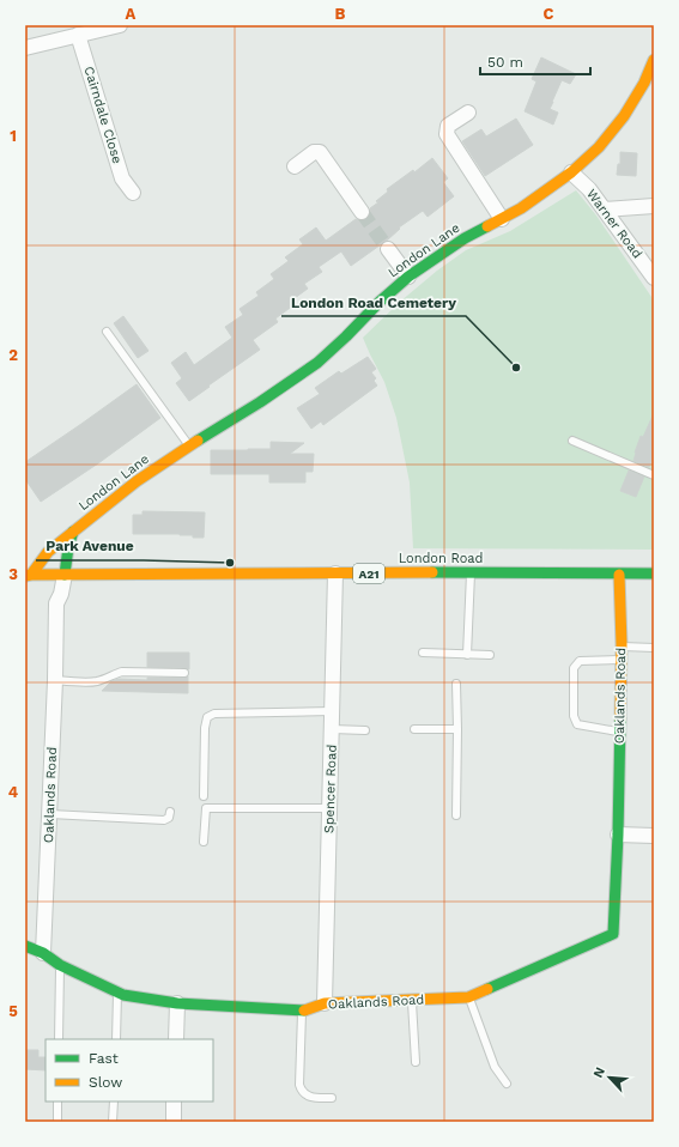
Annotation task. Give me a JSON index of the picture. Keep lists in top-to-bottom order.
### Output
{
  "streets": {
    "street": [
      "Cairndale Close",
      "Warner Road",
      "London Lane",
      "London Road",
      "A21",
      "Oaklands Road",
      "Spencer Road"
    ]
  },
  "crossings": [
    ["Warner Road", "London Lane"],
    ["London Lane", "A21"],
    ["London Road", "A21"],
    ["London Road", "Oaklands Road"],
    ["London Road", "Spencer Road"],
    ["A21", "Oaklands Road"],
    ["Oaklands Road", "Spencer Road"]
  ],
  "places": ["London Road Cemetery", "Park Avenue"],
  "legend": ["Fast", "Slow"],
  "scale_bar": "50 m",
  "north": "top left",
  "grid": {
    "columns": ["A", "B", "C"],
    "rows": [
      "1",
      "2",
      "3",
      "4",
      "5"
    ]
  }
}
